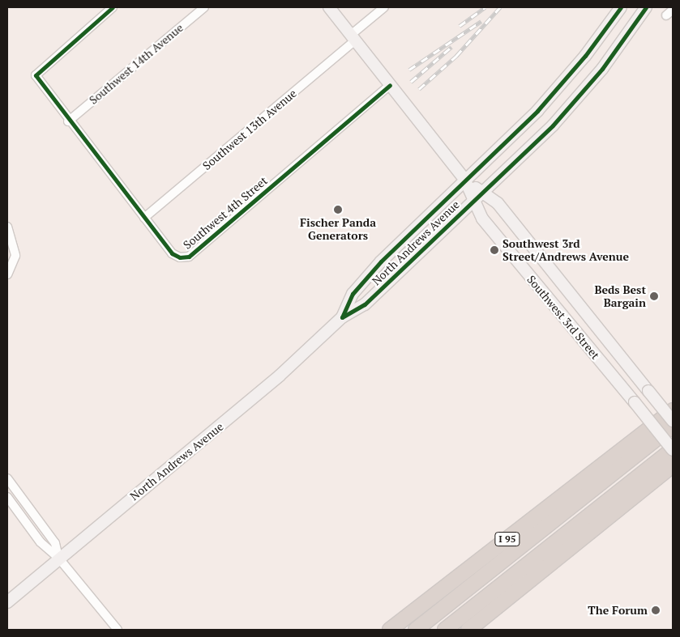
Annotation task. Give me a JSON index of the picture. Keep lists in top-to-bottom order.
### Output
{
  "streets": {
    "highway": ["I 95"],
    "main road": ["North Andrews Avenue", "Southwest 3rd Street"],
    "street": ["Southwest 14th Avenue", "Southwest 13th Avenue", "Southwest 4th Street"]
  },
  "crossings": [
    ["Southwest 14th Avenue", "Southwest 4th Street"],
    ["Southwest 13th Avenue", "Southwest 4th Street"],
    ["Southwest 13th Avenue", "Southwest 3rd Street"],
    ["Southwest 4th Street", "Southwest 3rd Street"],
    ["North Andrews Avenue", "Southwest 3rd Street"]
  ],
  "places": [
    "Fischer Panda Generators",
    "Southwest 3rd Street/Andrews Avenue",
    "Beds Best Bargain",
    "The Forum"
  ]
}
